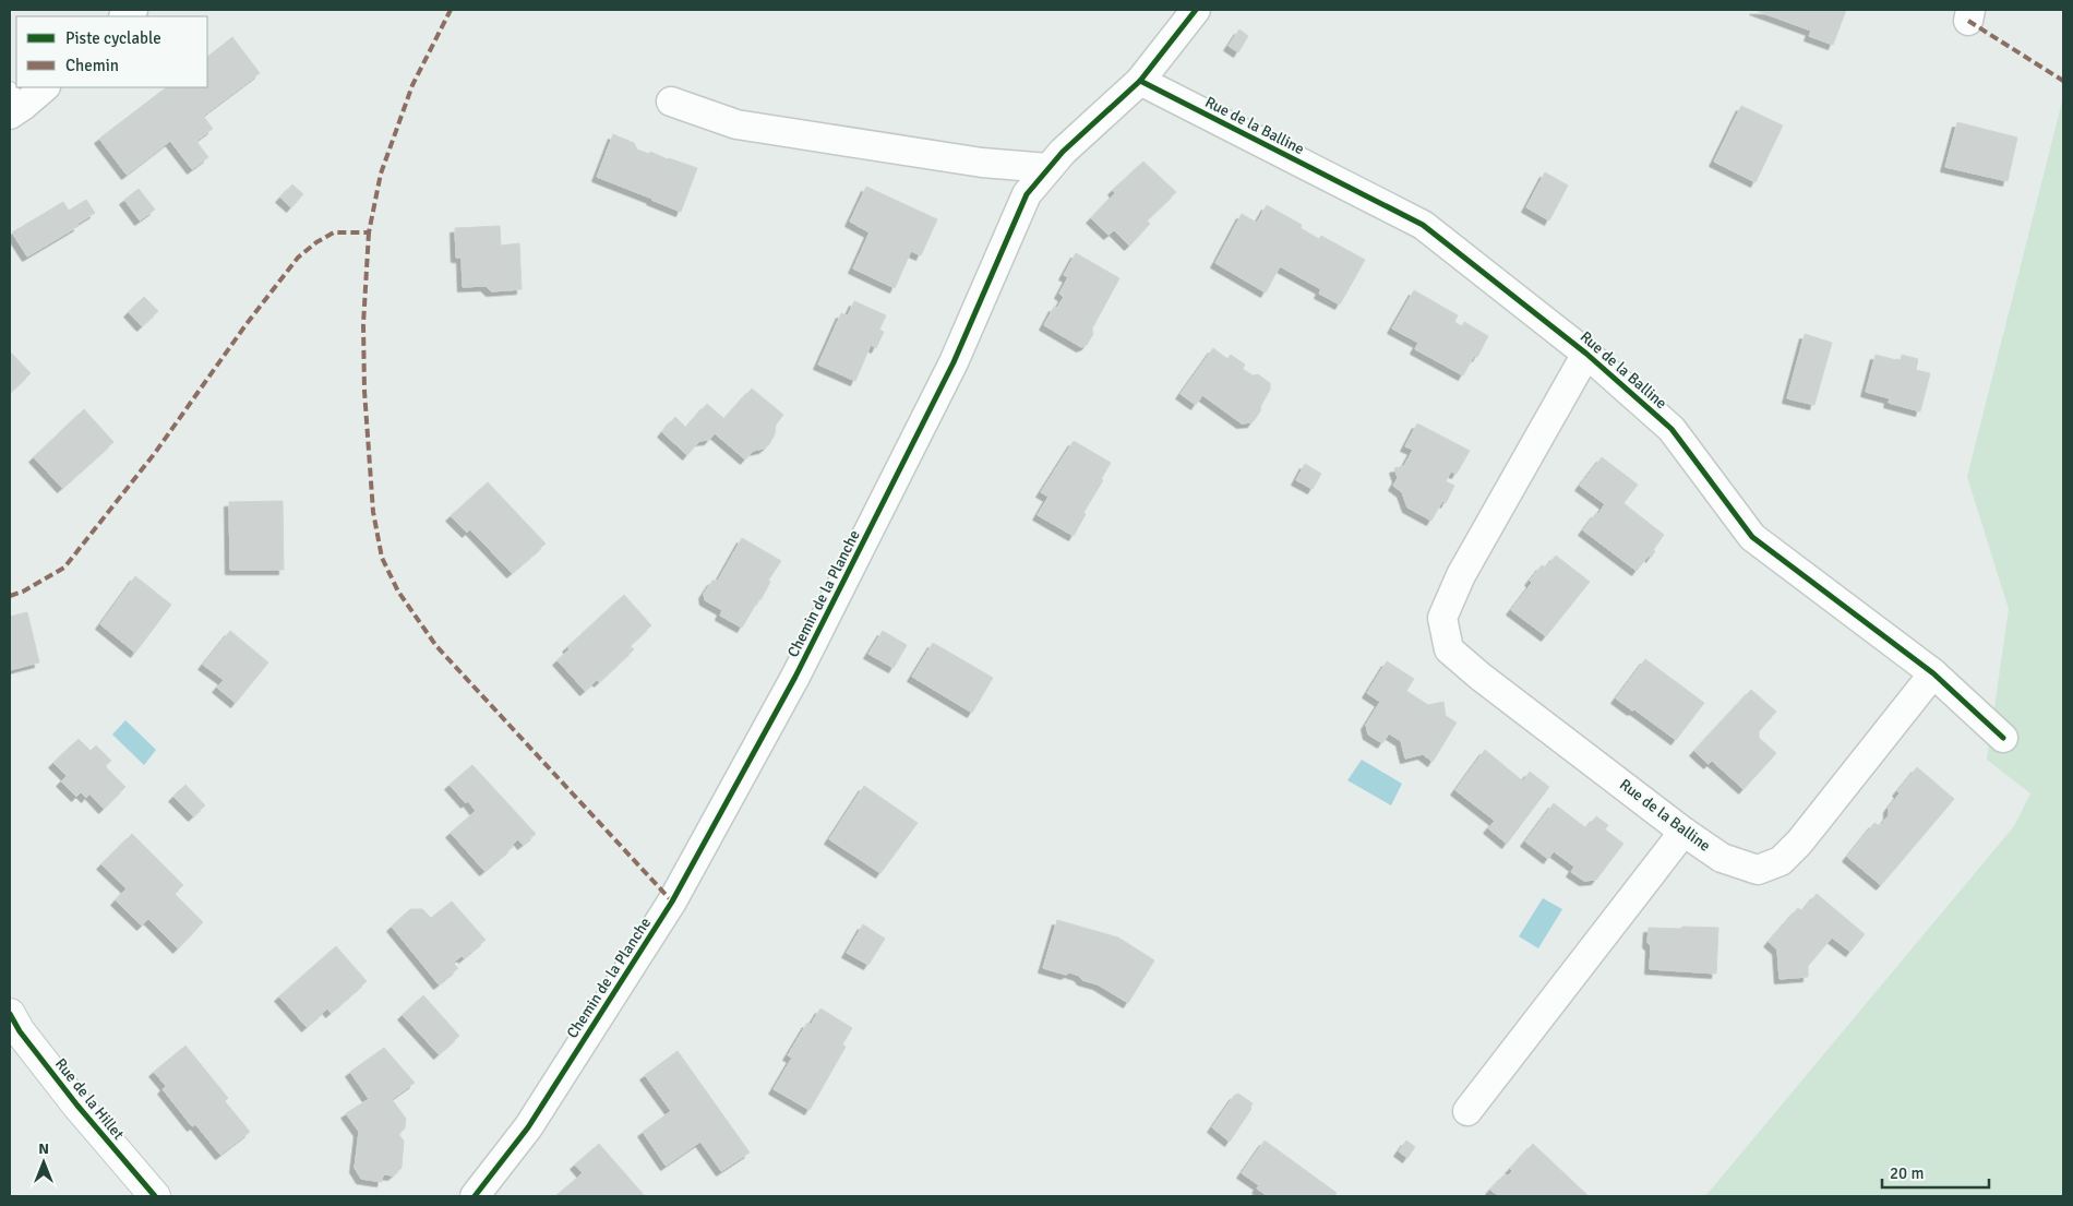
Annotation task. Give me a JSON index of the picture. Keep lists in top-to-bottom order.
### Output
{
  "streets": {
    "street": ["Rue de la Balline", "Chemin de la Planche", "Rue de la Hillet"]
  },
  "crossings": [
    ["Rue de la Balline", "Chemin de la Planche"]
  ],
  "legend": ["Piste cyclable", "Chemin"],
  "scale_bar": "20 m",
  "north": "top"
}
